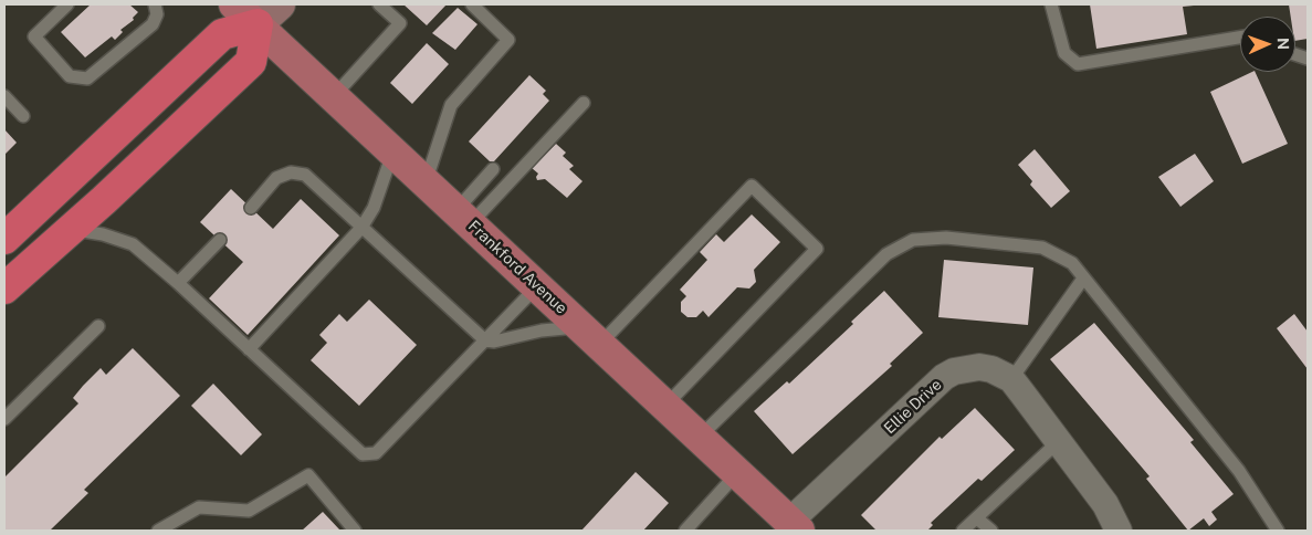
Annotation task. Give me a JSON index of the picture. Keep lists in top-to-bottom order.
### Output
{
  "streets": {
    "main road": ["Frankford Avenue"],
    "street": ["Ellie Drive"]
  },
  "crossings": [
    ["Frankford Avenue", "Ellie Drive"]
  ],
  "north": "right"
}
